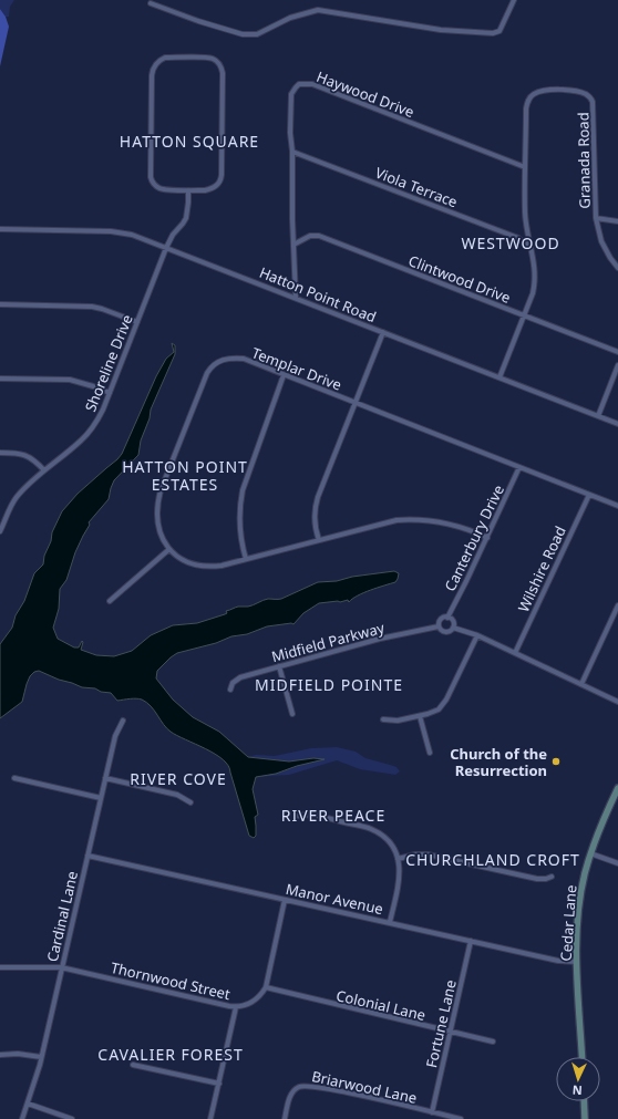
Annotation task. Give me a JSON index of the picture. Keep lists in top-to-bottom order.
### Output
{
  "streets": {
    "main road": ["Cedar Lane"],
    "street": [
      "Haywood Drive",
      "Granada Road",
      "Viola Terrace",
      "Clintwood Drive",
      "Hatton Point Road",
      "Shoreline Drive",
      "Templar Drive",
      "Canterbury Drive",
      "Wilshire Road",
      "Midfield Parkway",
      "Manor Avenue",
      "Cardinal Lane",
      "Thornwood Street",
      "Colonial Lane",
      "Fortune Lane",
      "Briarwood Lane"
    ]
  },
  "crossings": [
    ["Haywood Drive", "Granada Road"],
    ["Haywood Drive", "Viola Terrace"],
    ["Haywood Drive", "Clintwood Drive"],
    ["Haywood Drive", "Hatton Point Road"],
    ["Hatton Point Road", "Shoreline Drive"],
    ["Templar Drive", "Canterbury Drive"],
    ["Templar Drive", "Wilshire Road"],
    ["Canterbury Drive", "Midfield Parkway"],
    ["Manor Avenue", "Cardinal Lane"],
    ["Manor Avenue", "Cedar Lane"],
    ["Manor Avenue", "Fortune Lane"],
    ["Cardinal Lane", "Thornwood Street"],
    ["Thornwood Street", "Colonial Lane"],
    ["Colonial Lane", "Fortune Lane"],
    ["Fortune Lane", "Briarwood Lane"]
  ],
  "districts": [
    "HATTON SQUARE",
    "WESTWOOD",
    "HATTON POINT ESTATES",
    "MIDFIELD POINTE",
    "RIVER COVE",
    "RIVER PEACE",
    "CHURCHLAND CROFT",
    "CAVALIER FOREST"
  ],
  "places": ["Church of the Resurrection"],
  "north": "bottom"
}
